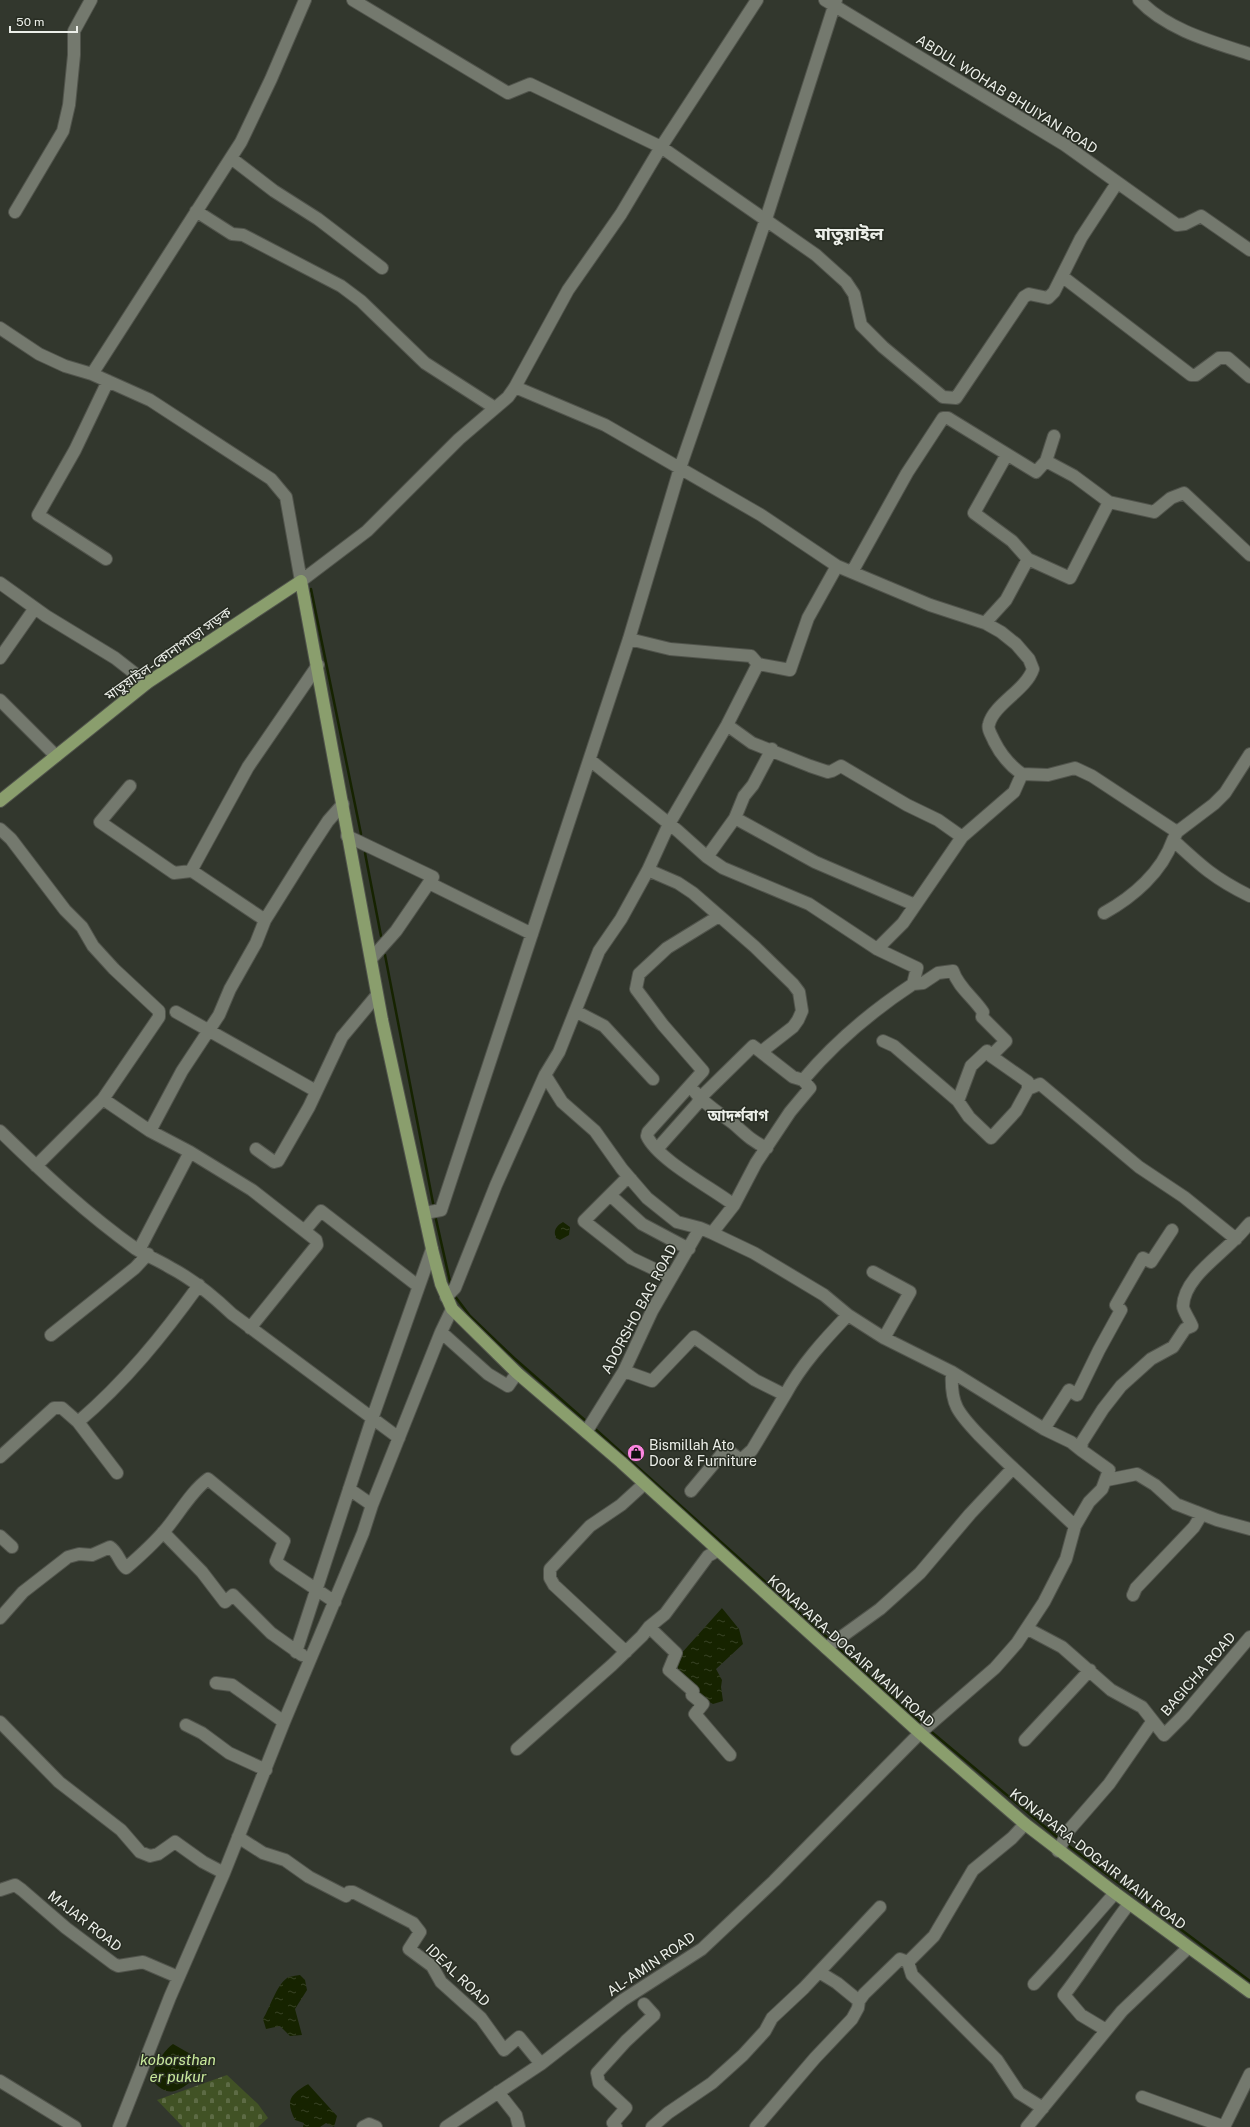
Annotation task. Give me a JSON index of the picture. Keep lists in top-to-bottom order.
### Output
{
  "streets": {
    "main road": ["মাতুয়াইল-কোনাপাড়া সড়ক", "KONAPARA-DOGAIR MAIN ROAD"],
    "street": [
      "ABDUL WOHAB BHUIYAN ROAD",
      "ADORSHO BAG ROAD",
      "BAGICHA ROAD",
      "MAJAR ROAD",
      "AL- AMIN ROAD",
      "IDEAL ROAD"
    ]
  },
  "crossings": [
    ["মাতুয়াইল-কোনাপাড়া সড়ক", "KONAPARA-DOGAIR MAIN ROAD"],
    ["ADORSHO BAG ROAD", "KONAPARA-DOGAIR MAIN ROAD"],
    ["KONAPARA-DOGAIR MAIN ROAD", "BAGICHA ROAD"],
    ["KONAPARA-DOGAIR MAIN ROAD", "AL- AMIN ROAD"],
    ["BAGICHA ROAD", "AL- AMIN ROAD"],
    ["AL- AMIN ROAD", "IDEAL ROAD"]
  ],
  "districts": ["মাতুয়াইল", "আদর্শবাগ"],
  "water": ["koborsthan er pukur"],
  "places": {
    "shop": ["Bismillah Ato Door & Furniture"]
  },
  "scale_bar": "50 m"
}
